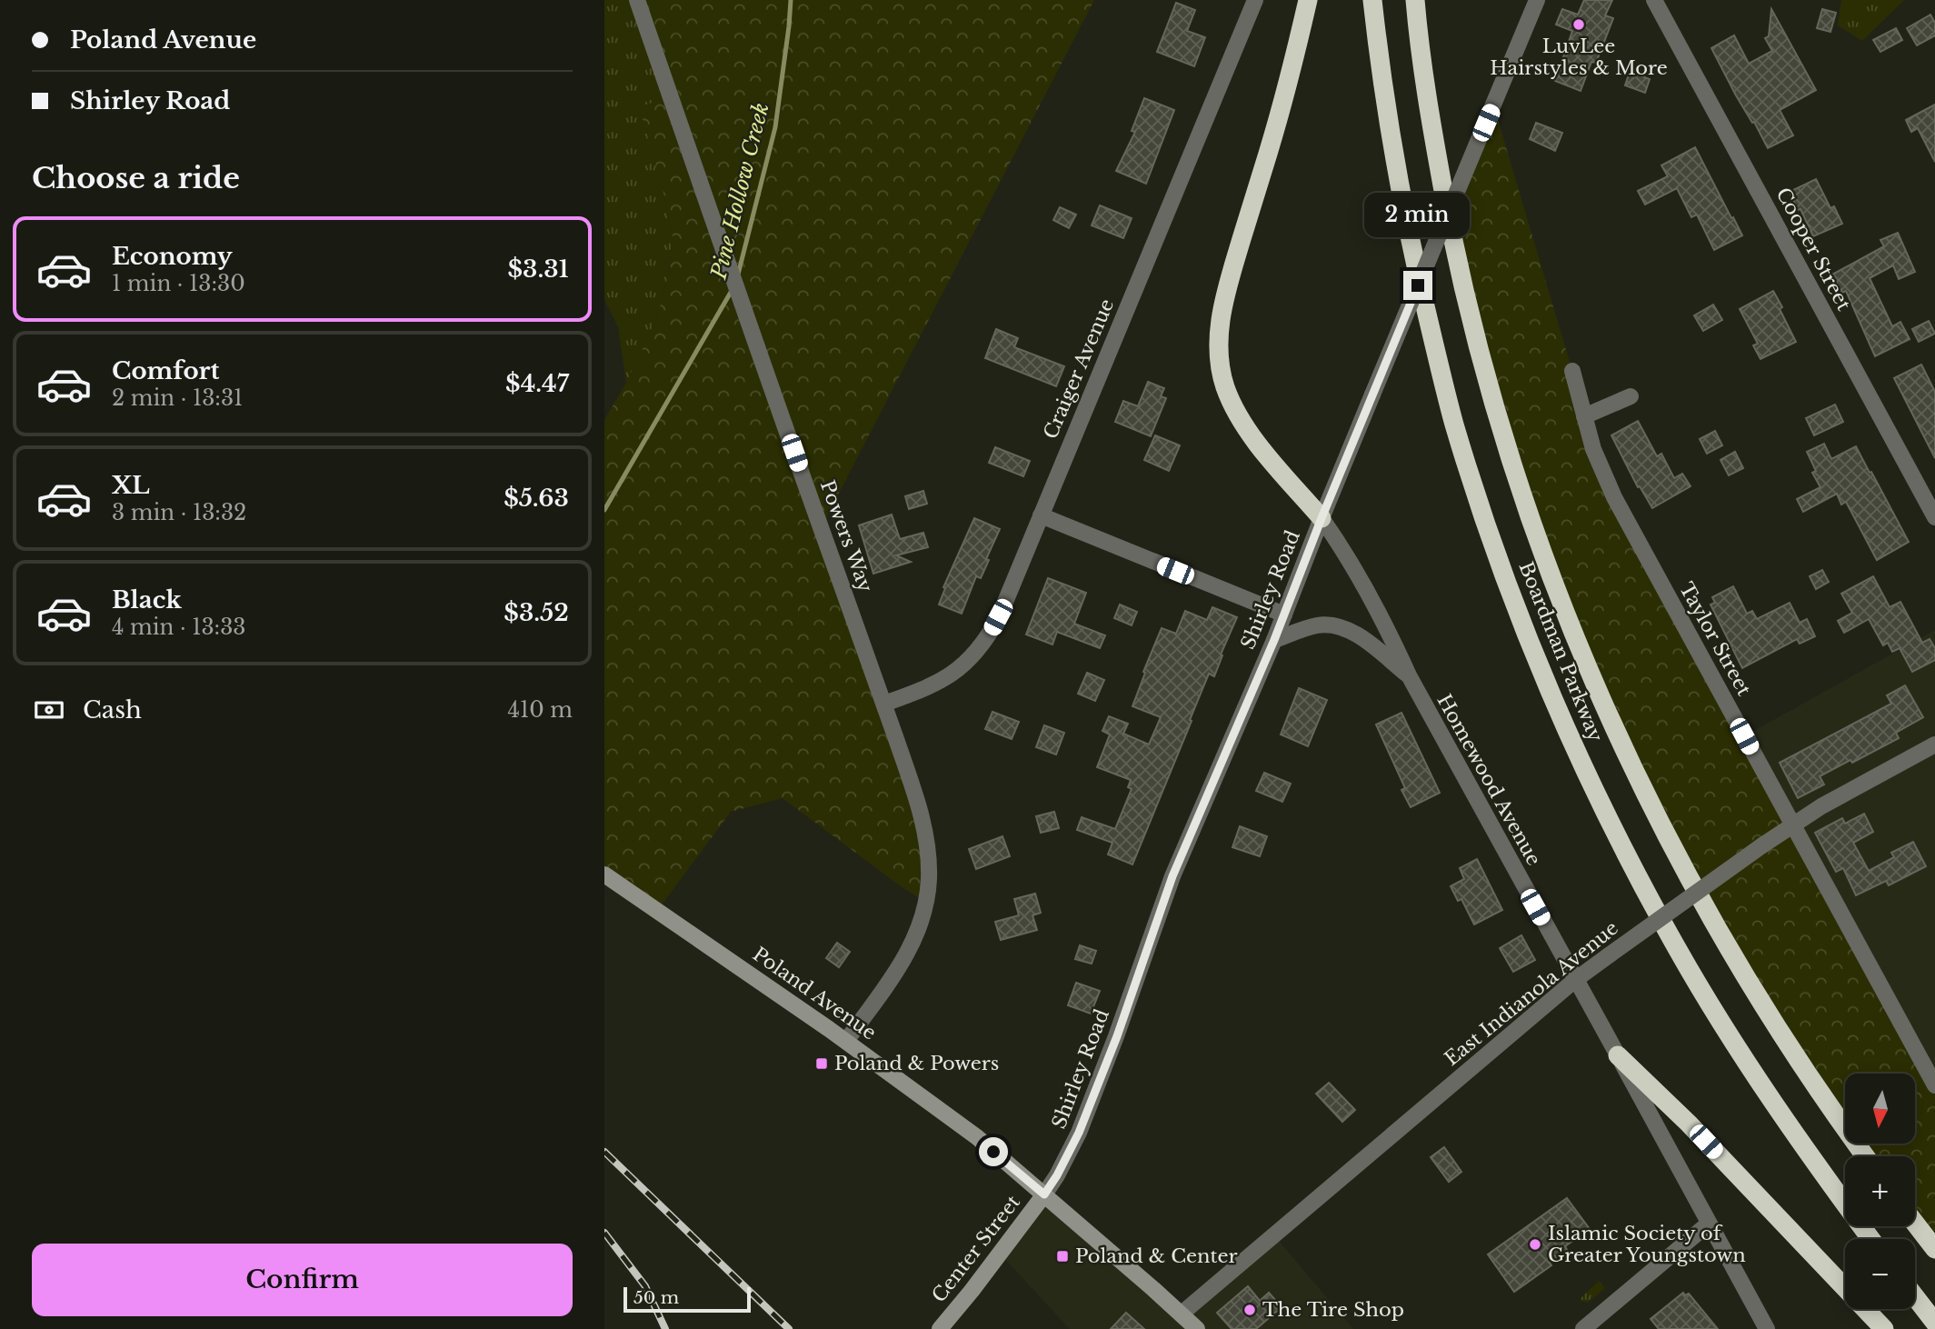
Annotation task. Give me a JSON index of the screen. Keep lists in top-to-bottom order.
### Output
{
  "streets": {
    "highway": ["Boardman Parkway"],
    "main road": ["Poland Avenue", "Center Street"],
    "street": [
      "Cooper Street",
      "Craiger Avenue",
      "Powers Way",
      "Shirley Road",
      "Taylor Street",
      "Homewood Avenue",
      "East Indianola Avenue"
    ]
  },
  "crossings": [
    ["Craiger Avenue", "Powers Way"],
    ["Powers Way", "Poland Avenue"],
    ["Shirley Road", "Homewood Avenue"],
    ["Shirley Road", "Poland Avenue"],
    ["Shirley Road", "Center Street"],
    ["Taylor Street", "East Indianola Avenue"],
    ["Homewood Avenue", "East Indianola Avenue"],
    ["Poland Avenue", "East Indianola Avenue"],
    ["Poland Avenue", "Center Street"]
  ],
  "water": ["Pine Hollow Creek"],
  "places": {
    "other": ["LuvLee Hairstyles & More", "Islamic Society of Greater Youngstown", "The Tire Shop"],
    "transit": ["Poland & Powers", "Poland & Center"]
  },
  "scale_bar": "50 m",
  "north": "bottom",
  "page": {
    "banner": ["Poland Avenue", "Shirley Road"],
    "heading": "Choose a ride",
    "bubble": "2 min",
    "list": [
      {
        "name": "Economy",
        "note": "1 min · 13:30",
        "value": "$3.31"
      },
      {
        "name": "Comfort",
        "note": "2 min · 13:31",
        "value": "$4.47"
      },
      {
        "name": "XL",
        "note": "3 min · 13:32",
        "value": "$5.63"
      },
      {
        "name": "Black",
        "note": "4 min · 13:33",
        "value": "$3.52"
      }
    ],
    "pay": ["Cash", "410 m"],
    "map_buttons": ["+", "−"],
    "buttons": "Confirm",
    "scale": "50 m"
  }
}
